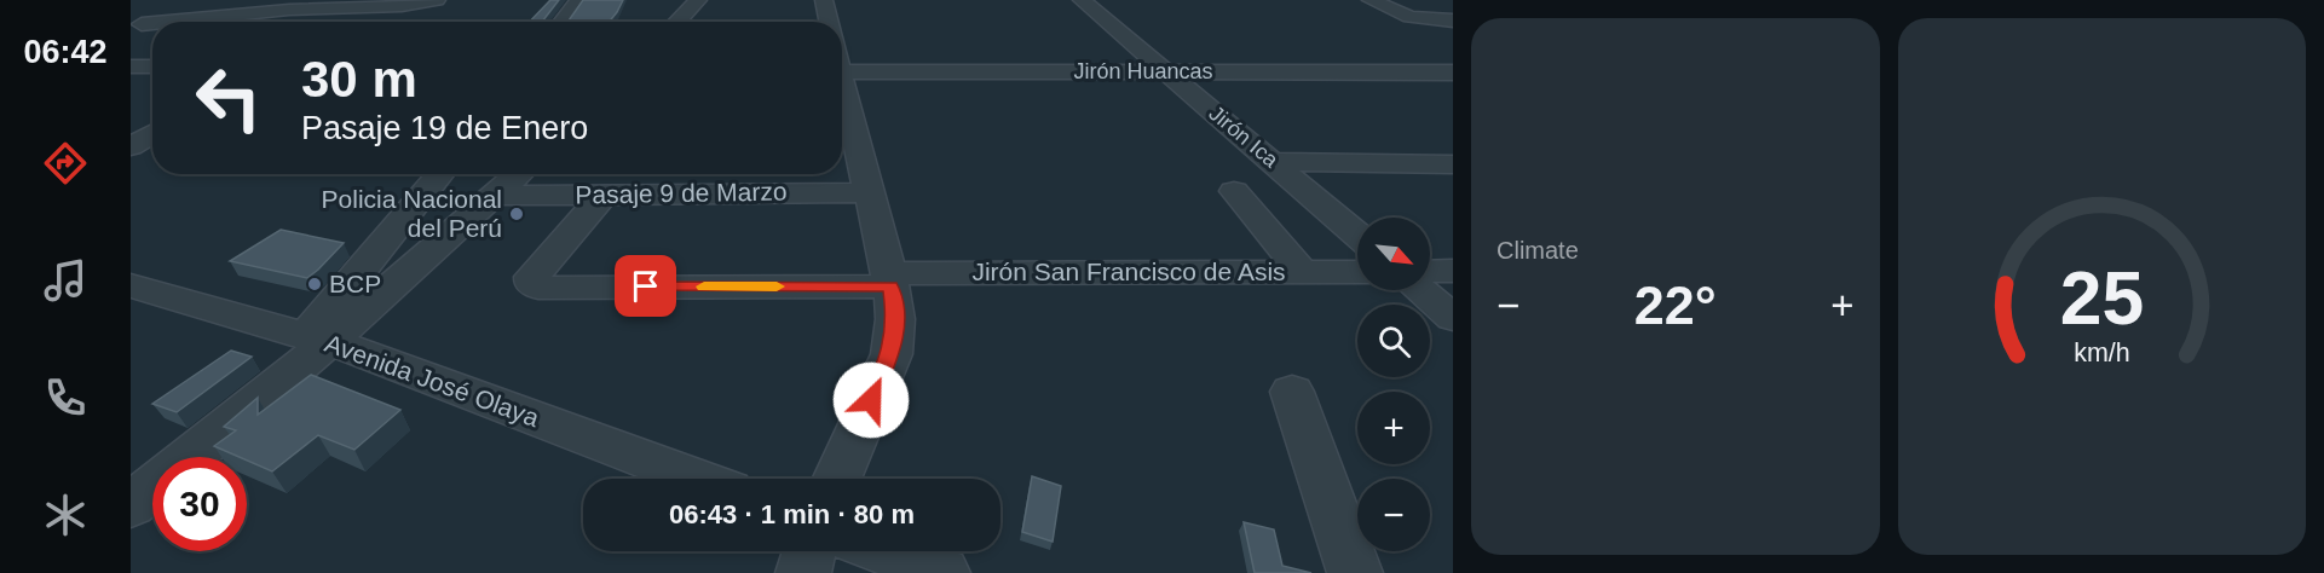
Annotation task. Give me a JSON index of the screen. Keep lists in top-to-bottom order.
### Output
{
  "streets": {
    "street": [
      "Jirón Huancas",
      "Jirón Ica",
      "Pasaje 9 de Marzo",
      "Jirón San Francisco de Asis",
      "Avenida José Olaya"
    ]
  },
  "crossings": [
    ["Jirón Huancas", "Jirón Ica"],
    ["Pasaje 9 de Marzo", "Jirón San Francisco de Asis"]
  ],
  "places": ["Policia Nacional del Perú", "BCP"],
  "north": "bottom right",
  "page": {
    "tabs": "06:42",
    "tile": "Climate",
    "turn": ["30 m", "Pasaje 19 de Enero"],
    "map_buttons": ["+", "−"],
    "heat": ["−", "22°", "+"],
    "limit": "30",
    "trip": "06:43 · 1 min · 80 m",
    "gauge": ["25", "km/h"]
  }
}
